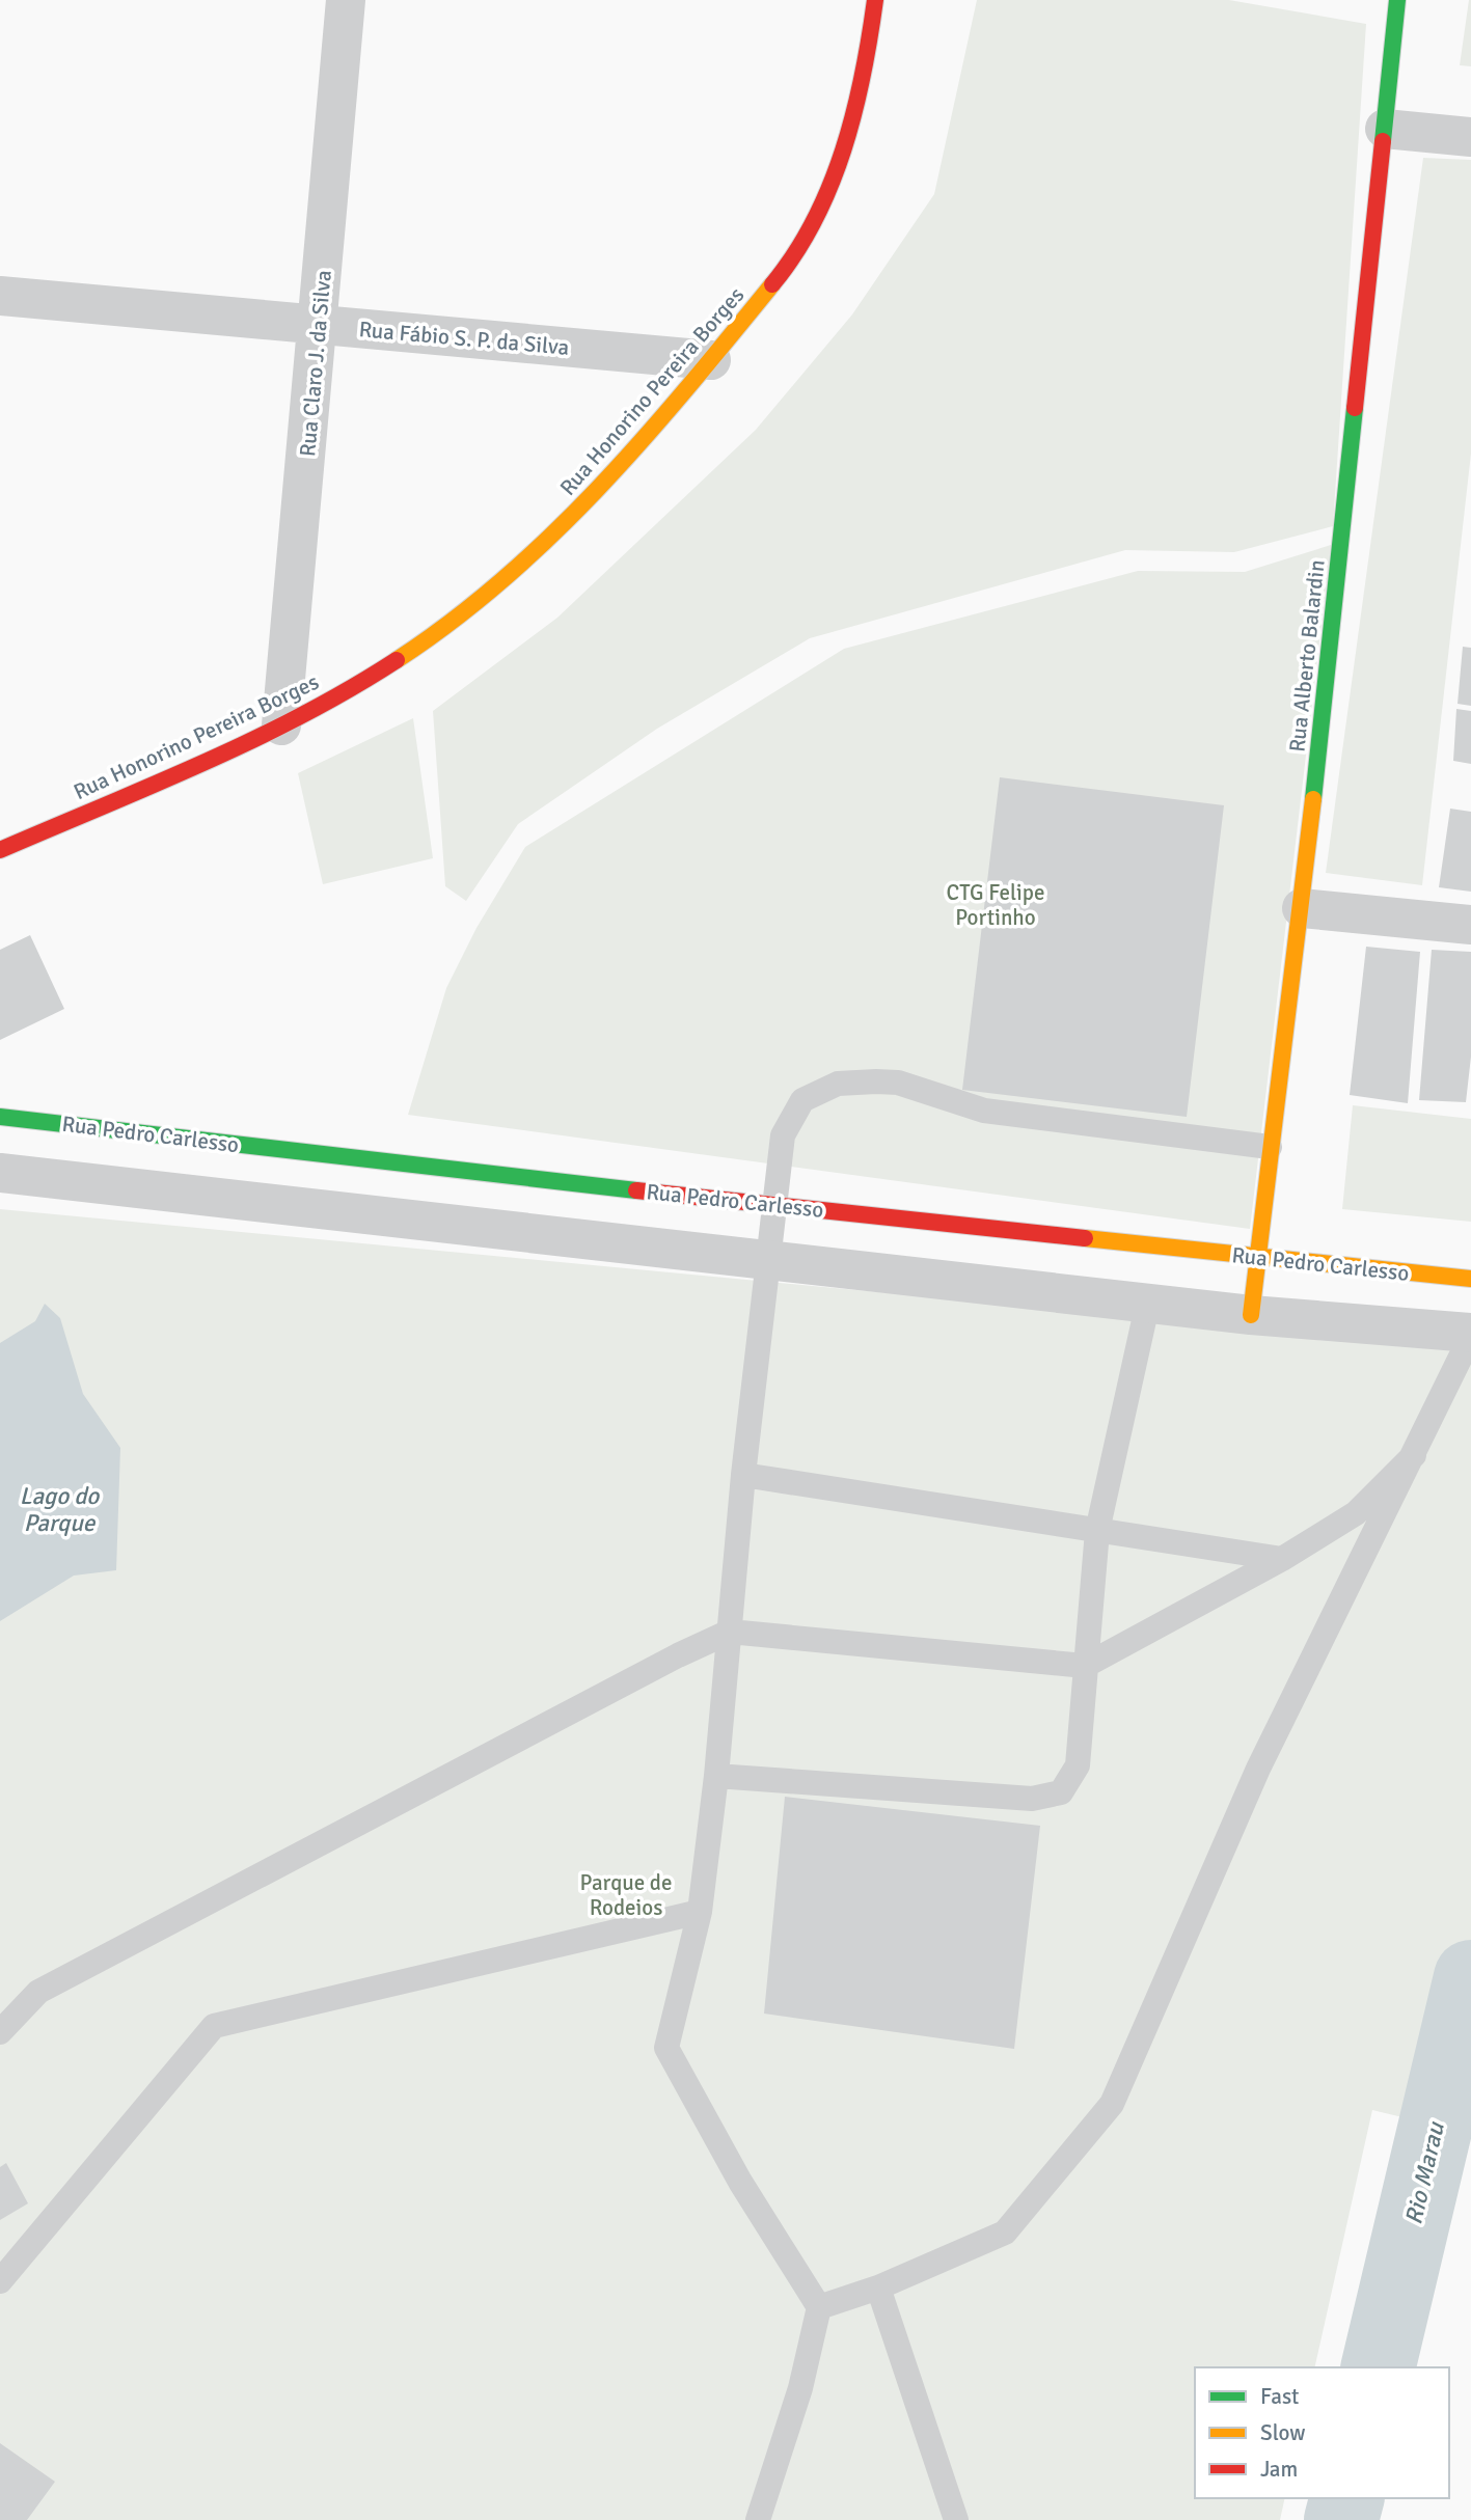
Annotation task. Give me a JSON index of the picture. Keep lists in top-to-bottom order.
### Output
{
  "streets": {
    "street": [
      "Rua Fábio S. P. da Silva",
      "Rua Claro J. da Silva",
      "Rua Honorino Pereira Borges",
      "Rua Alberto Balardin",
      "Rua Pedro Carlesso"
    ]
  },
  "crossings": [
    ["Rua Fábio S. P. da Silva", "Rua Claro J. da Silva"],
    ["Rua Fábio S. P. da Silva", "Rua Honorino Pereira Borges"],
    ["Rua Claro J. da Silva", "Rua Honorino Pereira Borges"],
    ["Rua Alberto Balardin", "Rua Pedro Carlesso"]
  ],
  "water": ["Lago do Parque", "Rio Marau"],
  "parks": ["CTG Felipe Portinho", "Parque de Rodeios"],
  "legend": ["Fast", "Slow", "Jam"]
}
